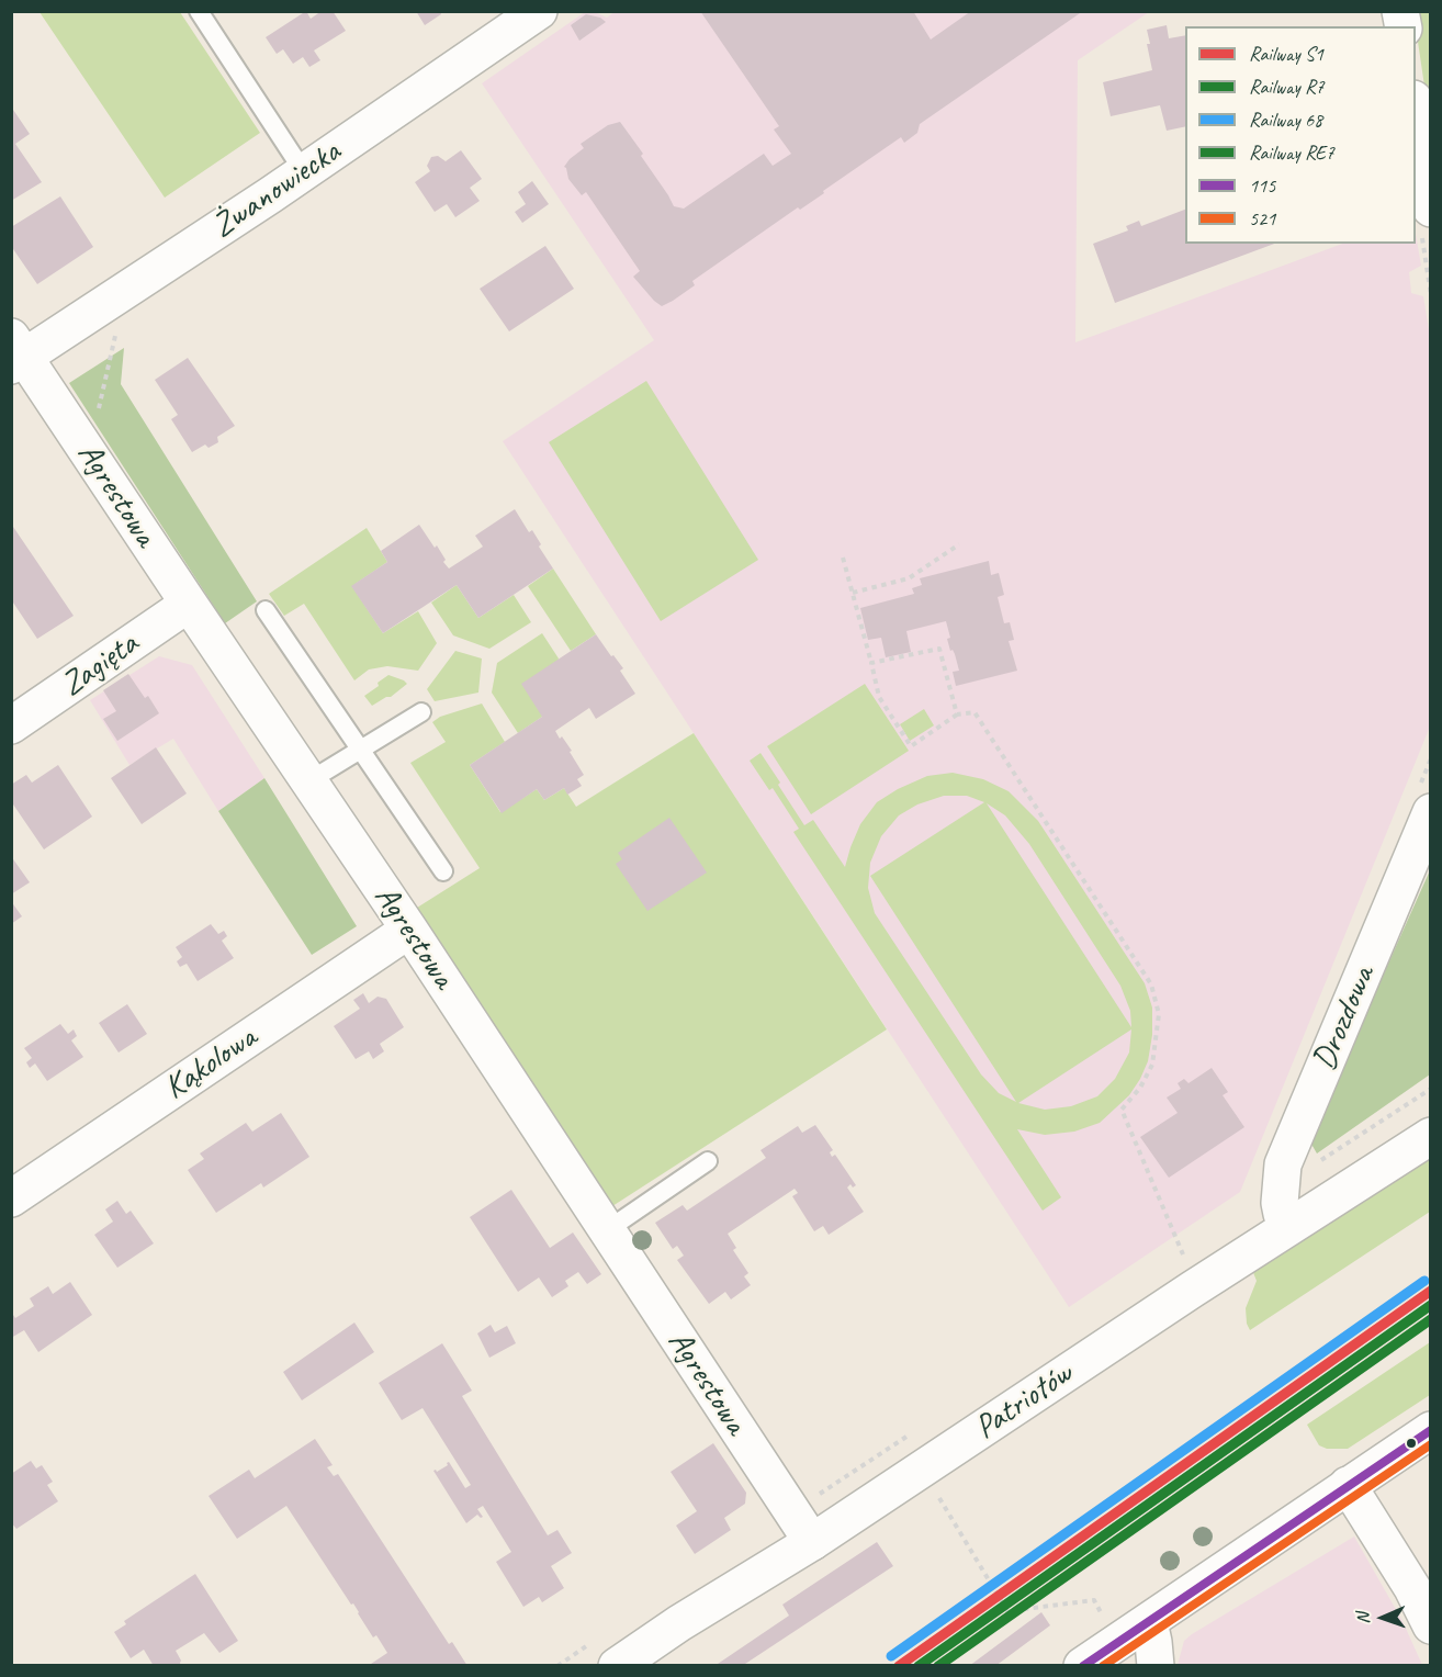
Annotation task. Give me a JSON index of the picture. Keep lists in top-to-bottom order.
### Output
{
  "streets": {
    "street": [
      "Żwanowiecka",
      "Agrestowa",
      "Zagięta",
      "Drozdowa",
      "Kąkolowa",
      "Patriotów"
    ]
  },
  "crossings": [
    ["Żwanowiecka", "Agrestowa"],
    ["Agrestowa", "Zagięta"],
    ["Agrestowa", "Kąkolowa"],
    ["Agrestowa", "Patriotów"],
    ["Drozdowa", "Patriotów"]
  ],
  "lines": [
    "rail line 68",
    "rail line S1",
    "rail line R7",
    "rail line RE7",
    "transit line 115",
    "transit line 521"
  ],
  "legend": [
    "Railway S1",
    "Railway R7",
    "Railway 68",
    "Railway RE7",
    "115",
    "521"
  ],
  "north": "left"
}
